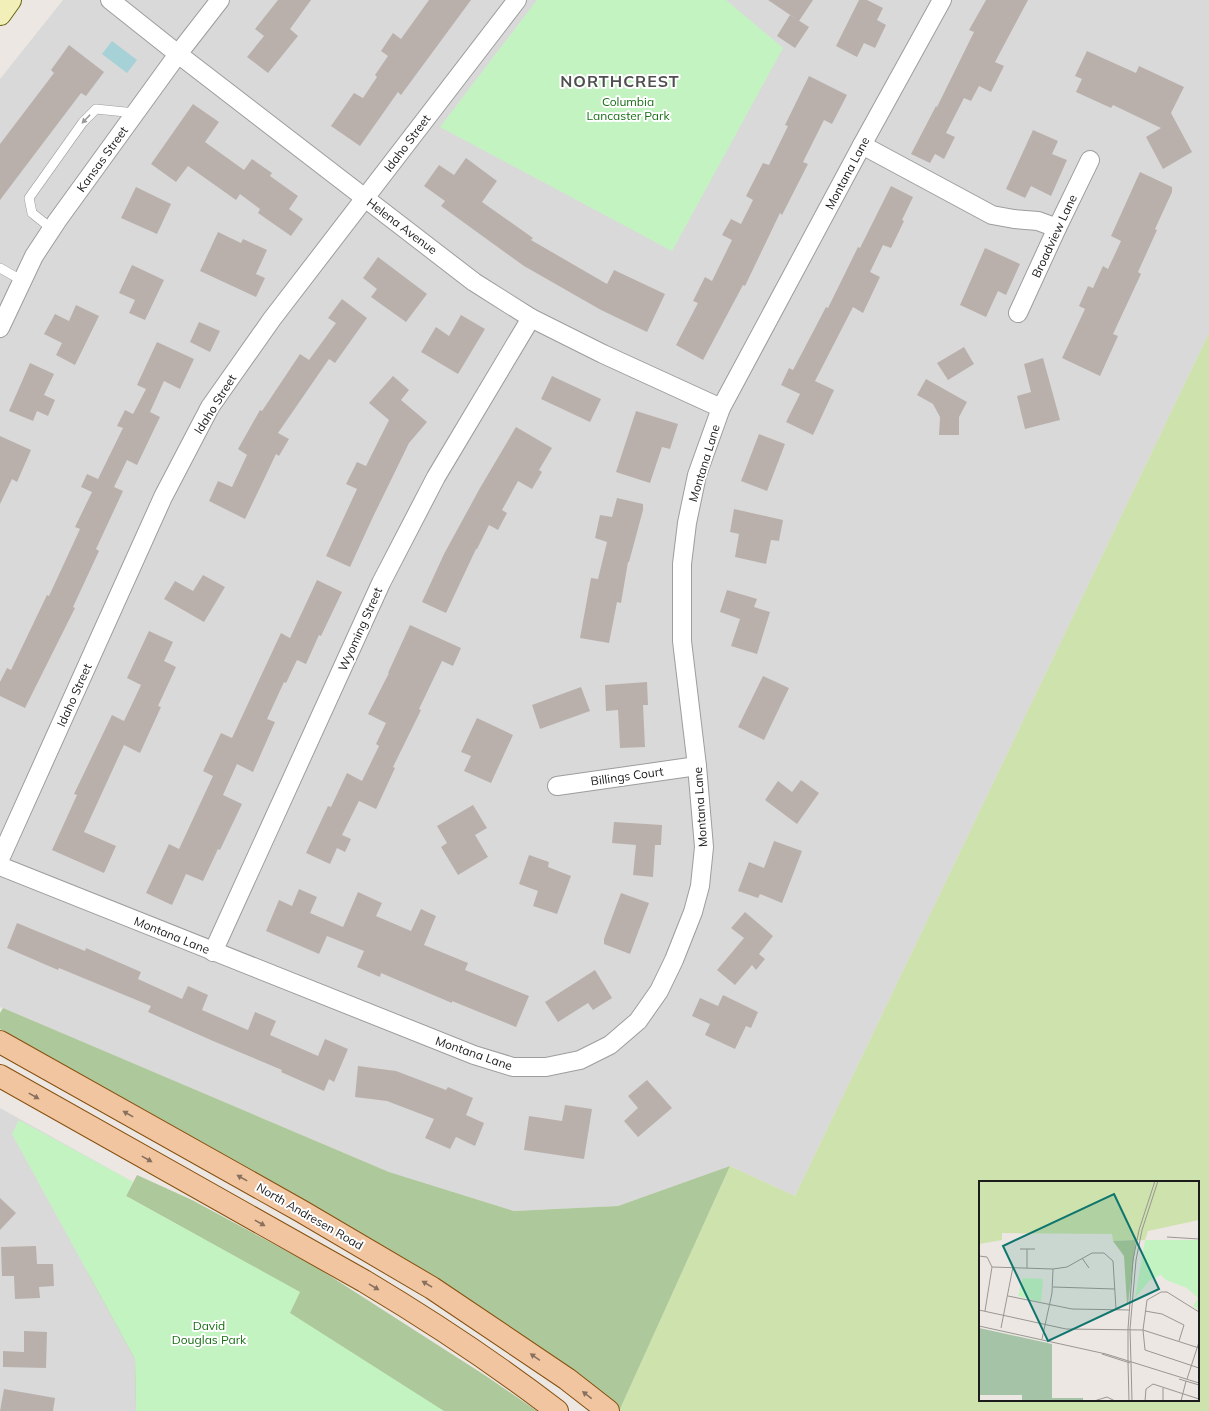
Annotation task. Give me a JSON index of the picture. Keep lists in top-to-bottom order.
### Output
{
  "streets": {
    "main road": ["North Andresen Road"],
    "street": [
      "Idaho Street",
      "Kansas Street",
      "Montana Lane",
      "Helena Avenue",
      "Broadview Lane",
      "Wyoming Street",
      "Billings Court"
    ]
  },
  "crossings": [
    ["Idaho Street", "Helena Avenue"],
    ["Kansas Street", "Helena Avenue"],
    ["Montana Lane", "Helena Avenue"],
    ["Montana Lane", "Wyoming Street"],
    ["Montana Lane", "Billings Court"],
    ["Helena Avenue", "Wyoming Street"]
  ],
  "districts": ["NORTHCREST"],
  "parks": ["Columbia Lancaster Park", "David Douglas Park"]
}
